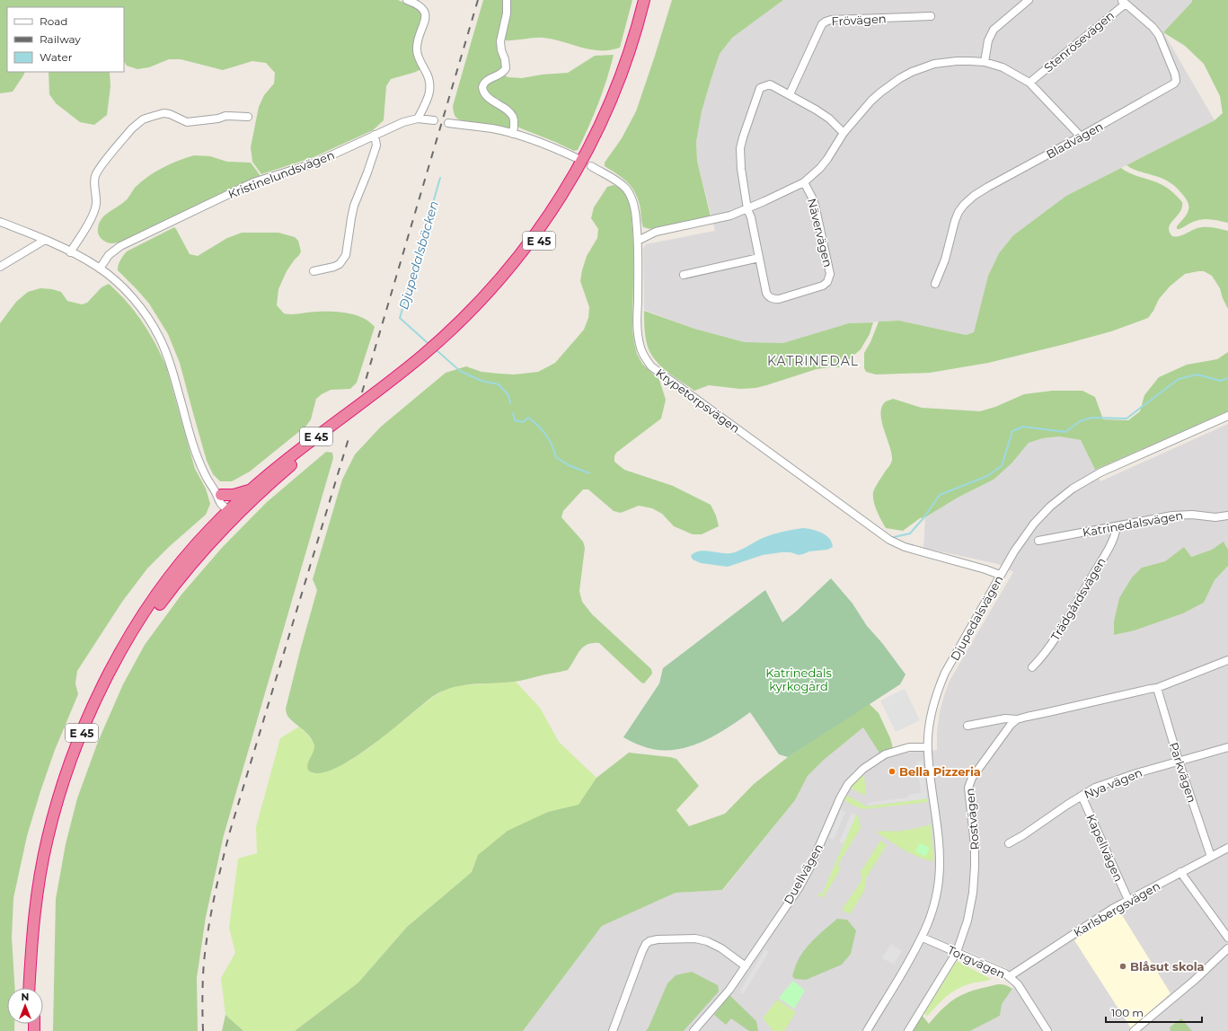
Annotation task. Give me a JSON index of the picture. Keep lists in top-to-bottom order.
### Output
{
  "streets": {
    "highway": ["E 45"],
    "street": [
      "Frövägen",
      "Stenrösevägen",
      "Bladvägen",
      "Kristinelundsvägen",
      "Nävervägen",
      "Krypetorpsvägen",
      "Katrinedalsvägen",
      "Trädgårdsvägen",
      "Djupedalsvägen",
      "Parkvägen",
      "Nya vägen",
      "Rostvägen",
      "Kapellvägen",
      "Duellvägen",
      "Karlsbergsvägen",
      "Torgvägen"
    ]
  },
  "crossings": [
    ["Frövägen", "Nävervägen"],
    ["Stenrösevägen", "Bladvägen"],
    ["Krypetorpsvägen", "Djupedalsvägen"],
    ["Katrinedalsvägen", "Trädgårdsvägen"],
    ["Djupedalsvägen", "Duellvägen"],
    ["Djupedalsvägen", "Torgvägen"],
    ["Parkvägen", "Nya vägen"],
    ["Parkvägen", "Karlsbergsvägen"],
    ["Nya vägen", "Kapellvägen"],
    ["Rostvägen", "Torgvägen"],
    ["Kapellvägen", "Karlsbergsvägen"],
    ["Karlsbergsvägen", "Torgvägen"]
  ],
  "districts": ["KATRINEDAL"],
  "water": ["Djupedalsbäcken"],
  "parks": ["Katrinedals kyrkogård"],
  "places": ["Bella Pizzeria", "Blåsut skola"],
  "legend": ["Road", "Railway", "Water"],
  "scale_bar": "100 m",
  "north": "top"
}
